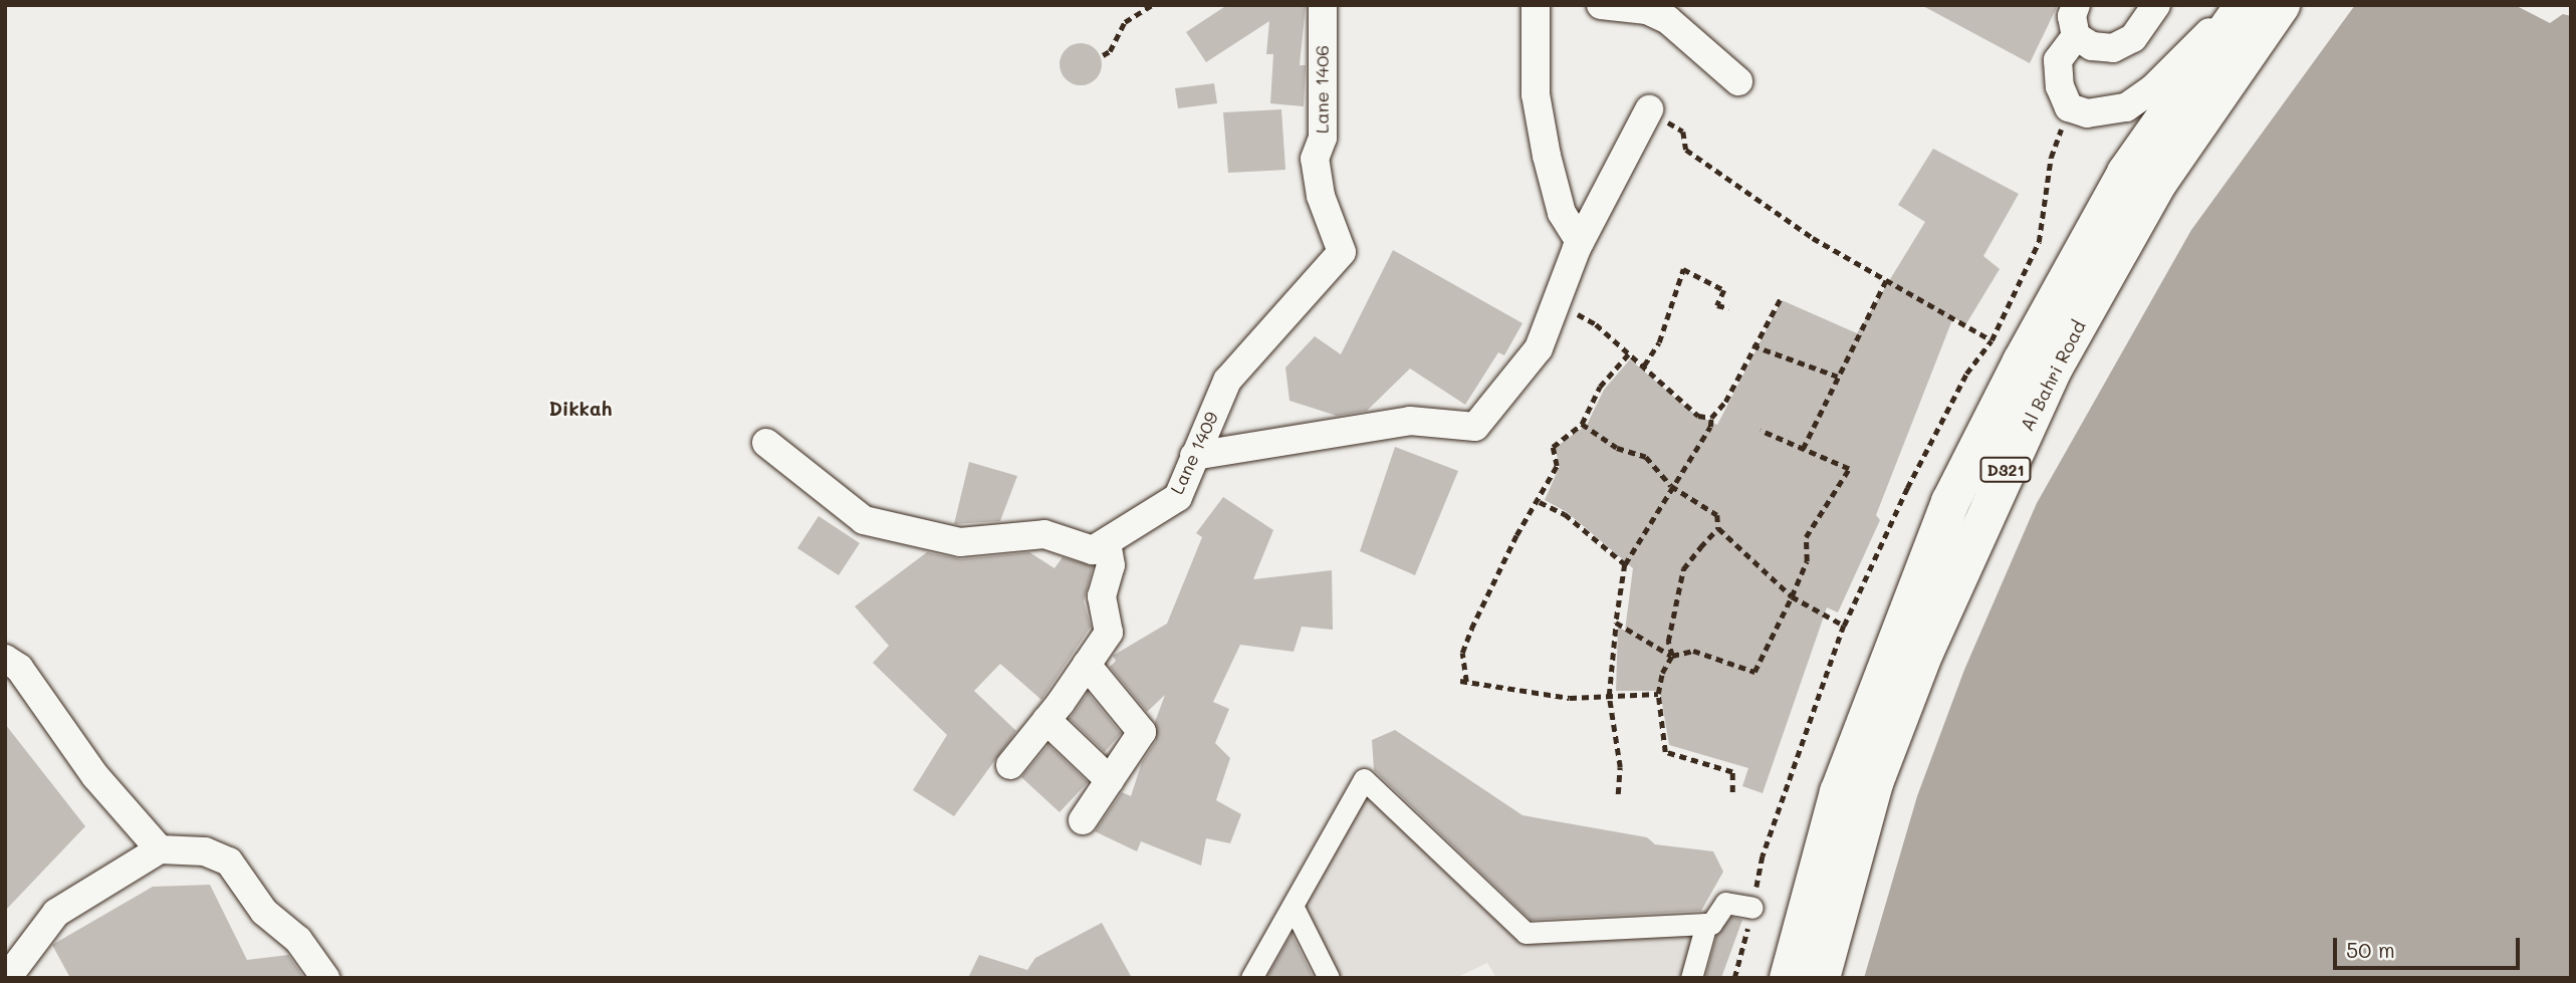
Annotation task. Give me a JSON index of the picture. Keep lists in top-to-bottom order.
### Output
{
  "streets": {
    "main road": ["Al Bahri Road", "D321"],
    "street": ["Lane 1406", "Lane 1409"]
  },
  "crossings": [
    ["Lane 1406", "Lane 1409"]
  ],
  "districts": ["Dikkah"],
  "scale_bar": "50 m"
}
